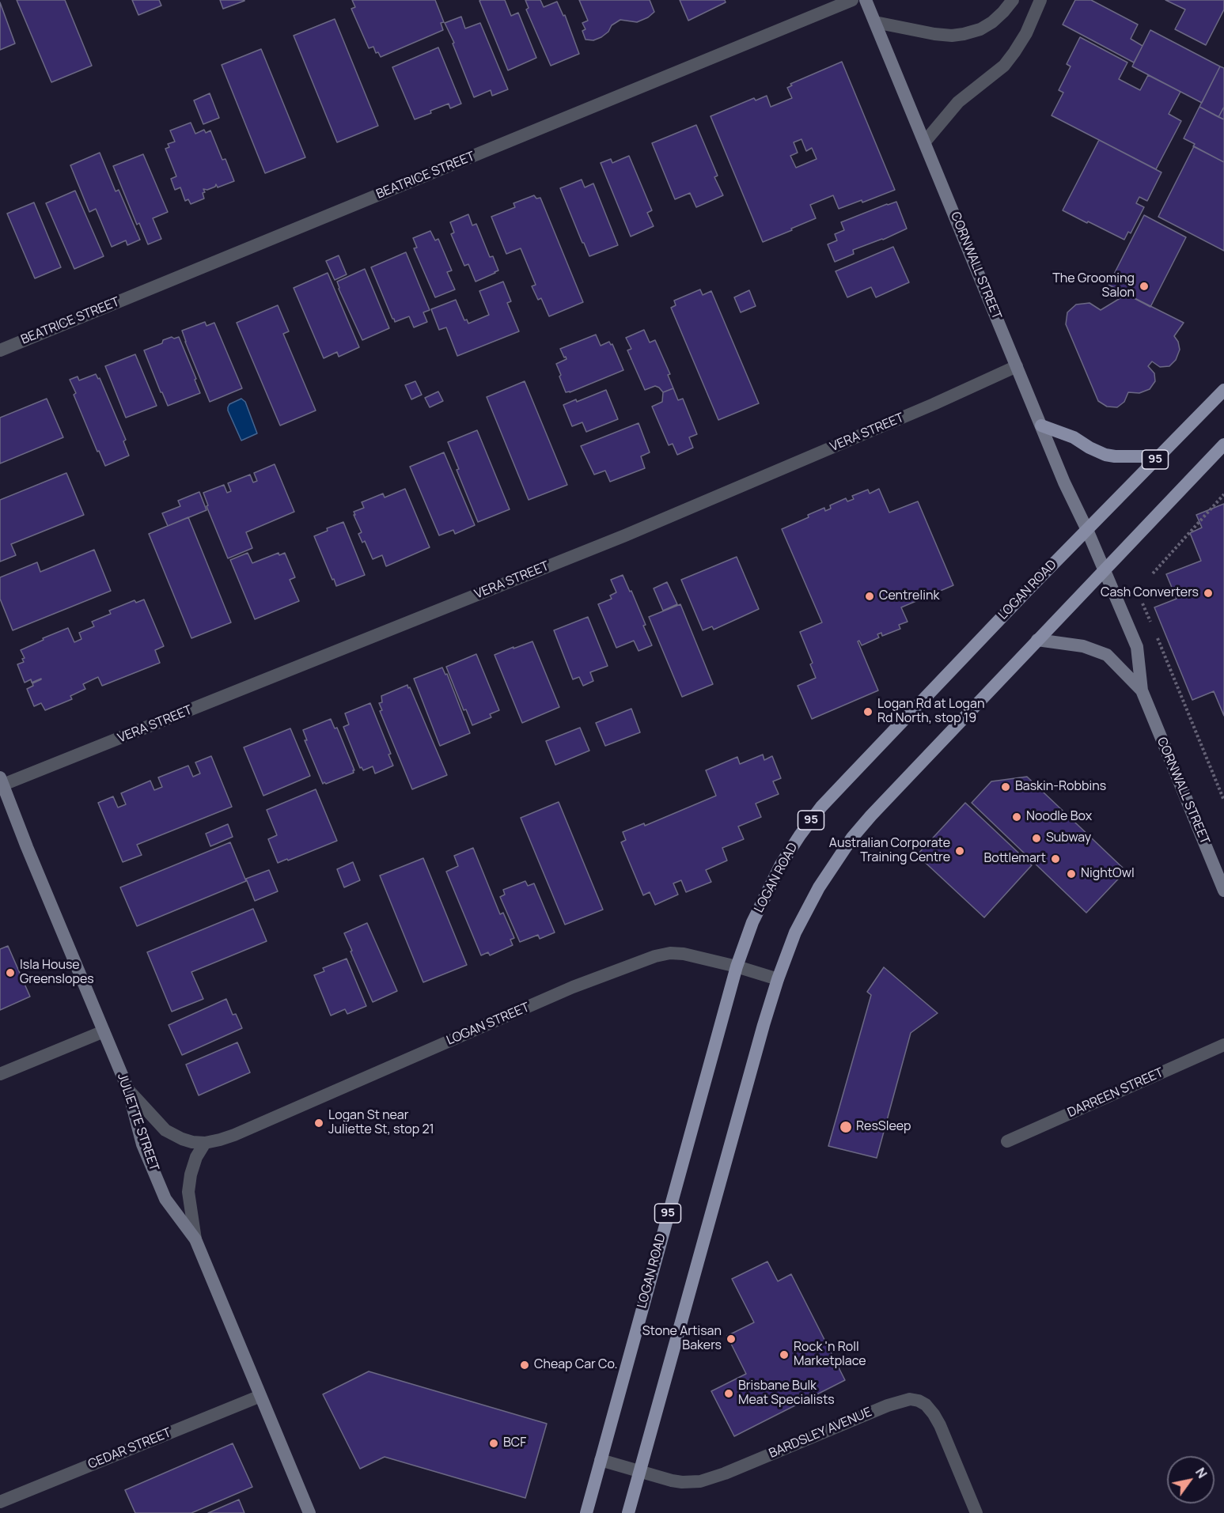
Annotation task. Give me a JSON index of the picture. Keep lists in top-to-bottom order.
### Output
{
  "streets": {
    "main road": [
      "CORNWALL STREET",
      "95",
      "LOGAN ROAD",
      "JULIETTE STREET"
    ],
    "street": [
      "BEATRICE STREET",
      "VERA STREET",
      "LOGAN STREET",
      "DARREEN STREET",
      "BARDSLEY AVENUE",
      "CEDAR STREET"
    ]
  },
  "crossings": [
    ["CORNWALL STREET", "VERA STREET"],
    ["CORNWALL STREET", "LOGAN ROAD"],
    ["VERA STREET", "JULIETTE STREET"],
    ["LOGAN ROAD", "LOGAN STREET"],
    ["LOGAN ROAD", "BARDSLEY AVENUE"],
    ["LOGAN STREET", "JULIETTE STREET"],
    ["JULIETTE STREET", "CEDAR STREET"]
  ],
  "places": [
    "The Grooming Salon",
    "Cash Converters",
    "Centrelink",
    "Logan Rd at Logan Rd North, stop 19",
    "Baskin-Robbins",
    "Noodle Box",
    "Subway",
    "Australian Corporate Training Centre",
    "Bottlemart",
    "NightOwl",
    "Isla House Greenslopes",
    "Logan St near Juliette St, stop 21",
    "ResSleep",
    "Stone Artisan Bakers",
    "Rock 'n Roll Marketplace",
    "Cheap Car Co.",
    "Brisbane Bulk Meat Specialists",
    "BCF"
  ],
  "north": "top right"
}
